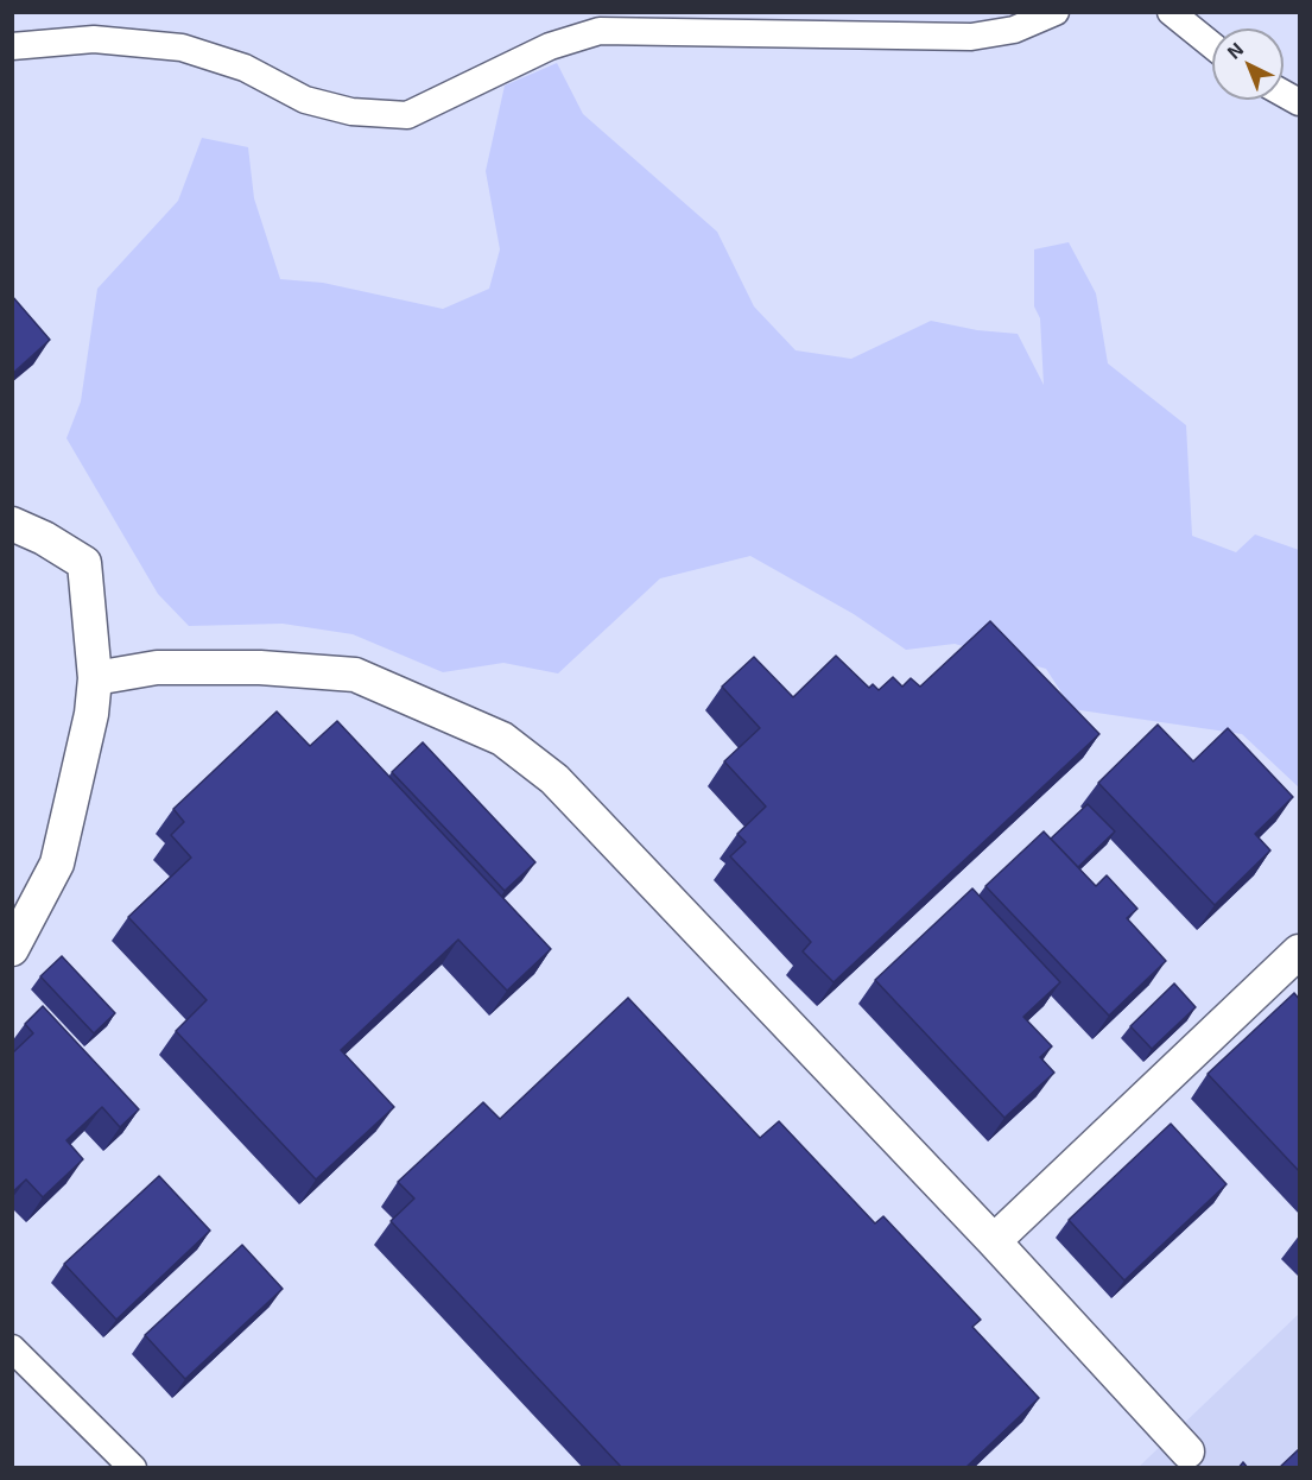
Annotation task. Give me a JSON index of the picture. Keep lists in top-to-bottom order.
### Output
{
  "north": "top left"
}
